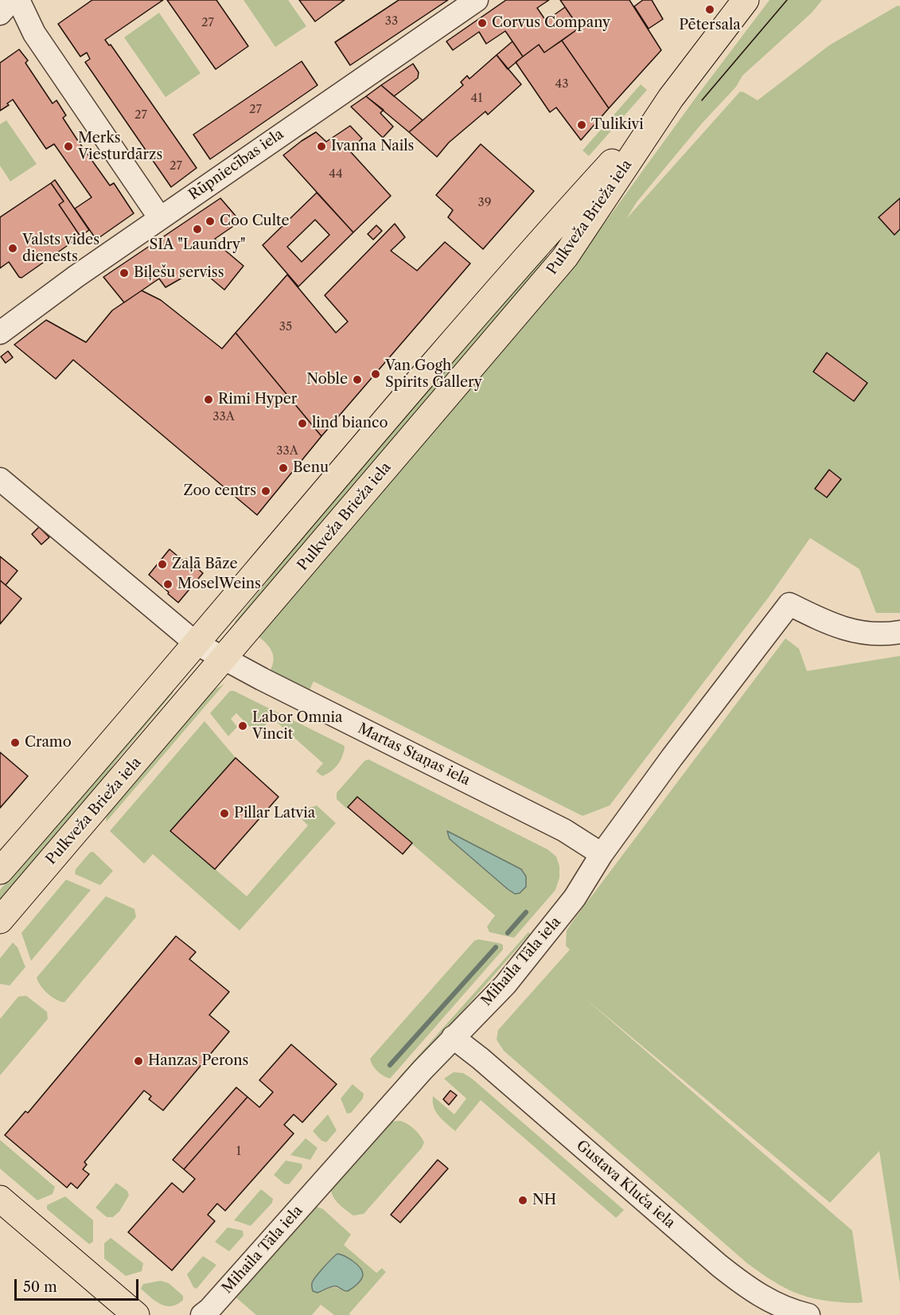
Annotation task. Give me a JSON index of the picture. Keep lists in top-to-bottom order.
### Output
{
  "streets": {
    "main road": ["Pulkveža Brieža iela"],
    "street": [
      "Rūpniecības iela",
      "Martas Staņas iela",
      "Mihaila Tāla iela",
      "Gustava Kluča iela"
    ]
  },
  "crossings": [
    ["Pulkveža Brieža iela", "Martas Staņas iela"],
    ["Martas Staņas iela", "Mihaila Tāla iela"],
    ["Mihaila Tāla iela", "Gustava Kluča iela"]
  ],
  "places": [
    "Pētersala",
    "Corvus Company",
    "Tulikivi",
    "Merks Viesturdārzs",
    "Ivanna Nails",
    "Coo Culte",
    "SIA \"Laundry\"",
    "Valsts vides dienests",
    "Biļešu serviss",
    "Van Gogh Spirits Gallery",
    "Noble",
    "Rimi Hyper",
    "lind bianco",
    "Benu",
    "Zoo centrs",
    "Zaļā Bāze",
    "MoselWeins",
    "Labor Omnia Vincit",
    "Cramo",
    "Pillar Latvia",
    "Hanzas Perons",
    "NH"
  ],
  "house_numbers": [
    "33",
    "27",
    "43",
    "41",
    "27",
    "27",
    "27",
    "44",
    "39",
    "35",
    "33A",
    "33A",
    "1"
  ],
  "scale_bar": "50 m"
}
